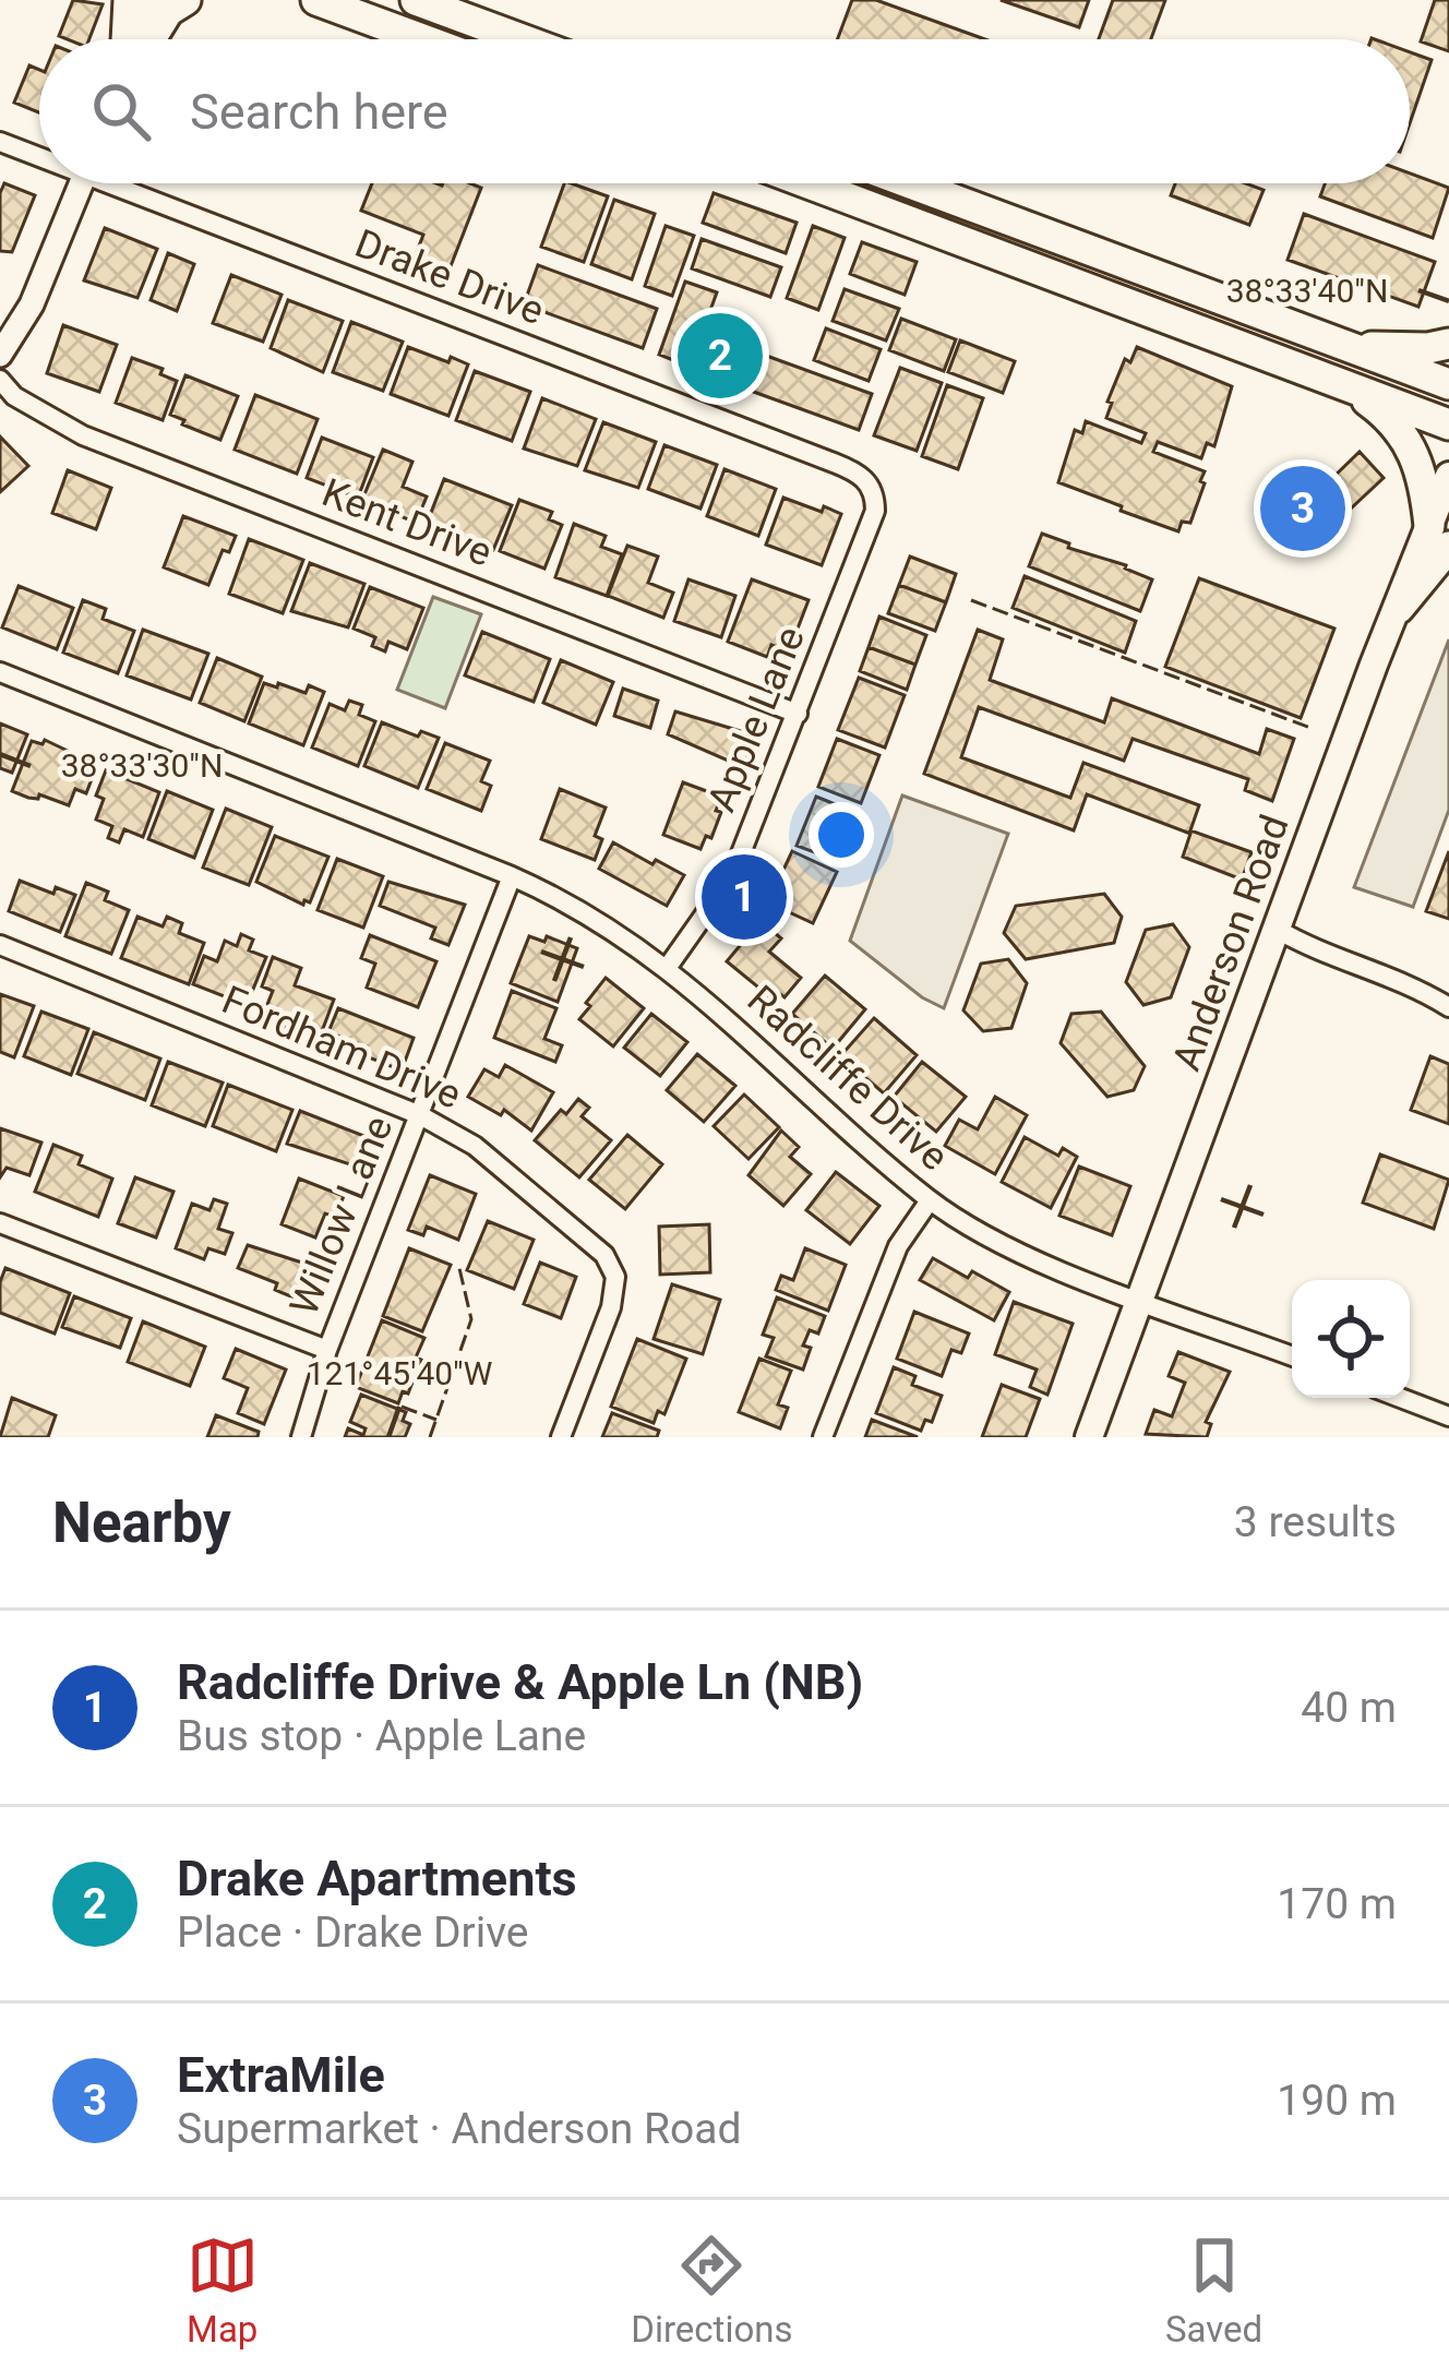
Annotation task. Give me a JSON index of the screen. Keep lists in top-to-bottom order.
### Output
{
  "streets": {
    "main road": ["Anderson Road"],
    "street": [
      "Drake Drive",
      "Kent Drive",
      "Apple Lane",
      "Fordham Drive",
      "Radcliffe Drive",
      "Willow Lane"
    ]
  },
  "crossings": [
    ["Drake Drive", "Apple Lane"],
    ["Kent Drive", "Apple Lane"],
    ["Apple Lane", "Radcliffe Drive"],
    ["Anderson Road", "Radcliffe Drive"],
    ["Fordham Drive", "Willow Lane"],
    ["Radcliffe Drive", "Willow Lane"]
  ],
  "page": {
    "search": "Search here",
    "pins": ["2", "3", "1"],
    "heading": ["Nearby", "3 results"],
    "list": [
      {
        "mark": "1",
        "name": "Radcliffe Drive & Apple Ln (NB)",
        "note": "Bus stop · Apple Lane",
        "value": "40 m"
      },
      {
        "mark": "2",
        "name": "Drake Apartments",
        "note": "Place · Drake Drive",
        "value": "170 m"
      },
      {
        "mark": "3",
        "name": "ExtraMile",
        "note": "Supermarket · Anderson Road",
        "value": "190 m"
      }
    ],
    "nav": ["Map", "Directions", "Saved"]
  },
  "coordinates": ["38°33'40\"N", "38°33'30\"N", "121°45'40\"W"]
}
